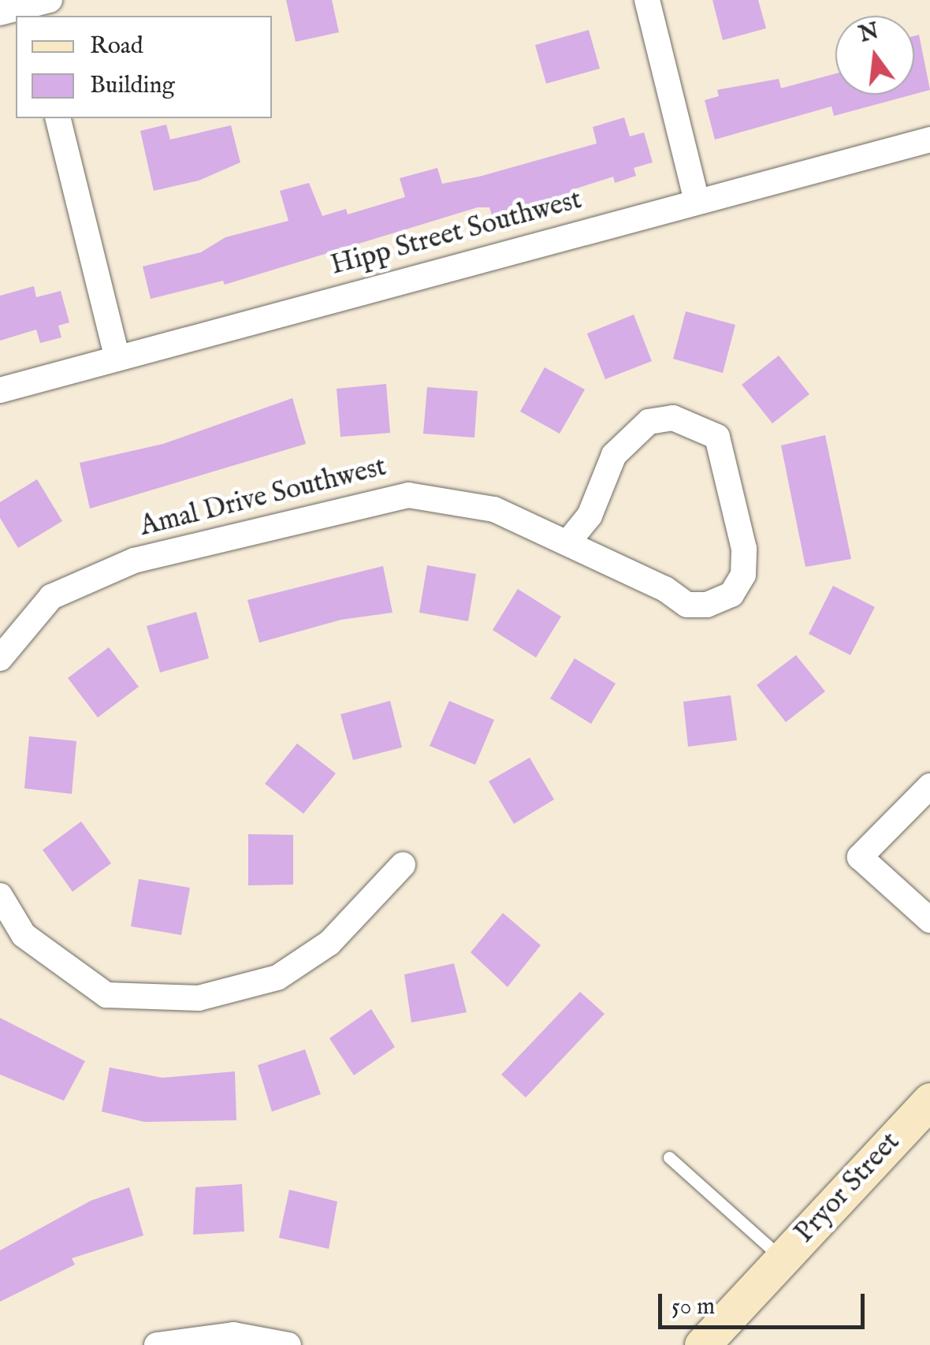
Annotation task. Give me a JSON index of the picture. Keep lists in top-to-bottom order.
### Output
{
  "streets": {
    "main road": ["Pryor Street"],
    "street": ["Hipp Street Southwest", "Amal Drive Southwest"]
  },
  "legend": ["Road", "Building"],
  "scale_bar": "50 m",
  "north": "top"
}
